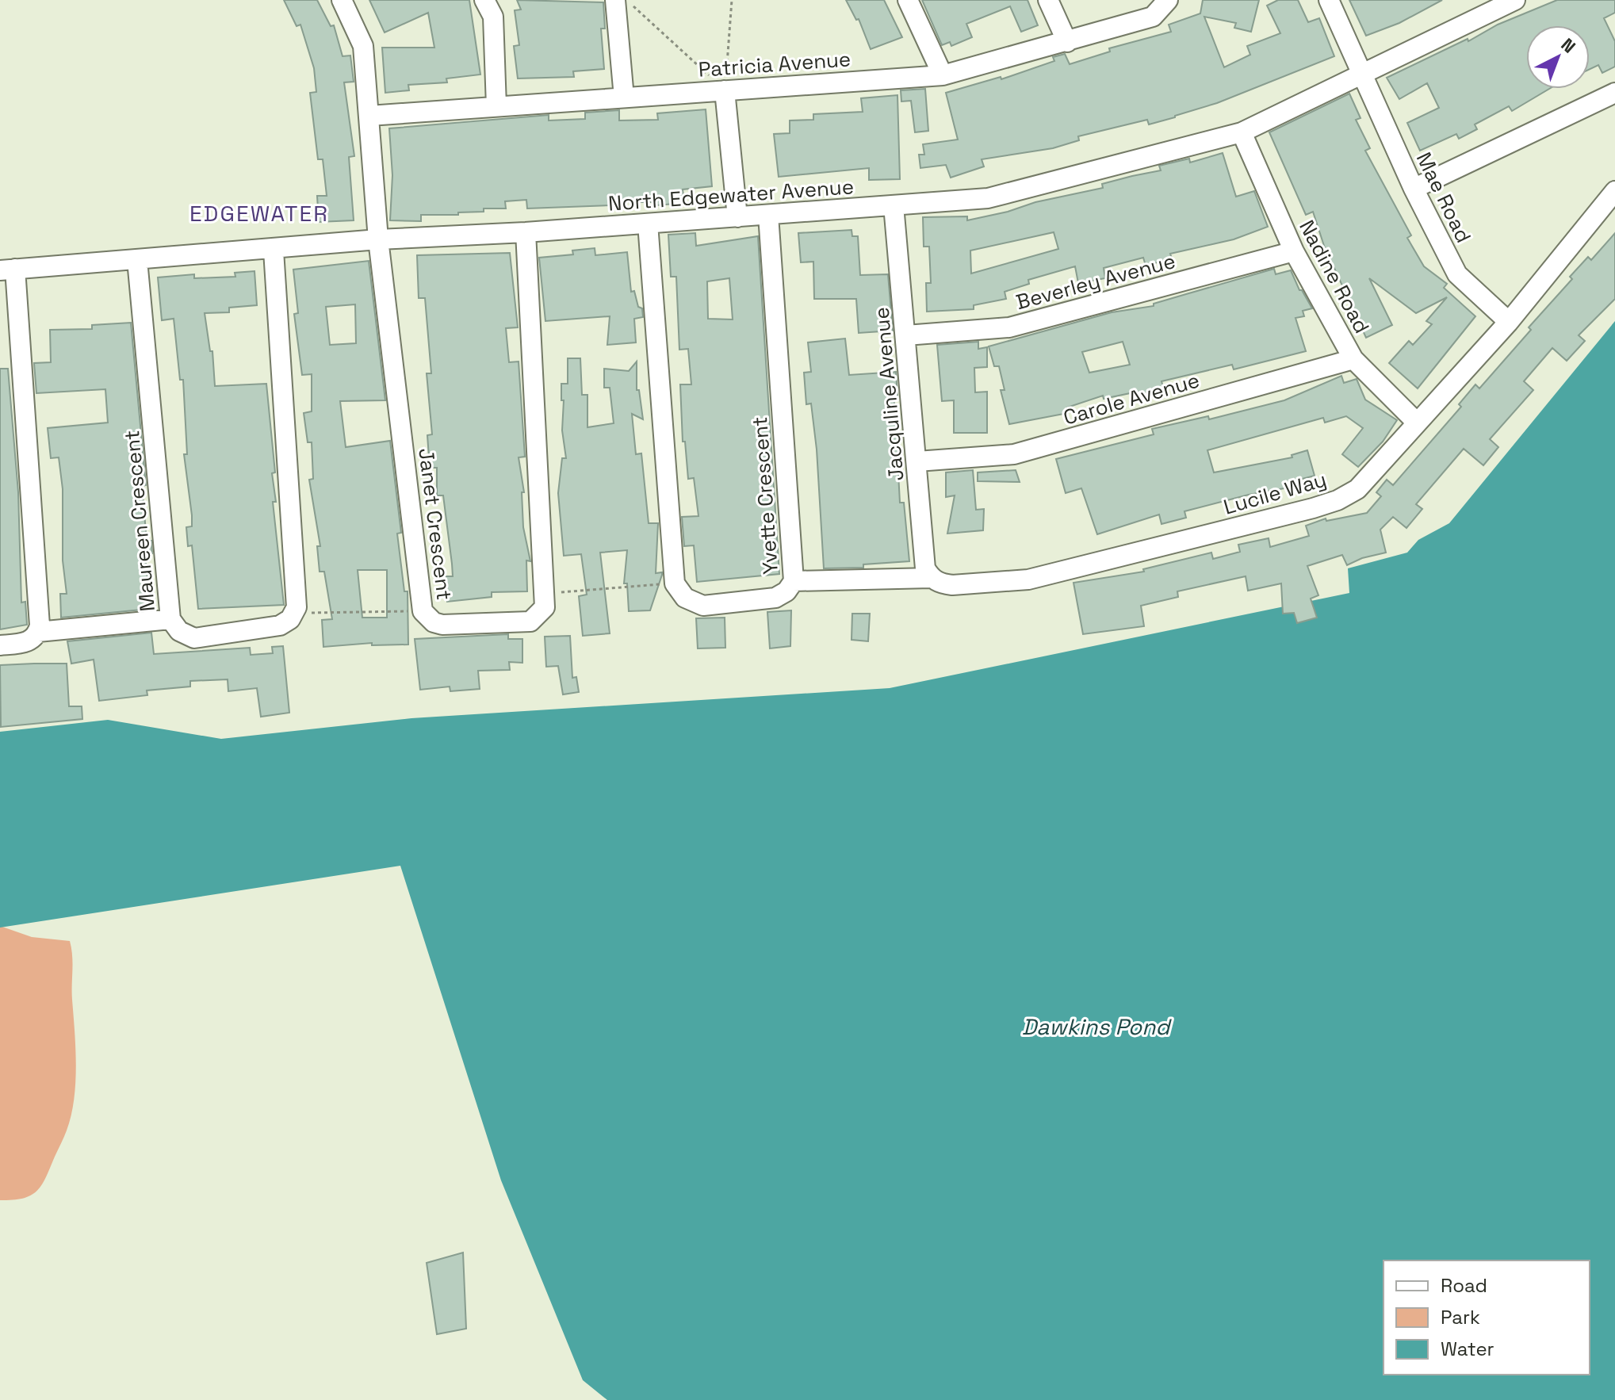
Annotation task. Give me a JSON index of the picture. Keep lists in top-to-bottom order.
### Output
{
  "streets": {
    "street": [
      "Patricia Avenue",
      "North Edgewater Avenue",
      "Mae Road",
      "Nadine Road",
      "Beverley Avenue",
      "Jacquline Avenue",
      "Carole Avenue",
      "Lucile Way",
      "Yvette Crescent",
      "Maureen Crescent",
      "Janet Crescent"
    ]
  },
  "crossings": [
    ["Patricia Avenue", "Janet Crescent"],
    ["North Edgewater Avenue", "Mae Road"],
    ["North Edgewater Avenue", "Nadine Road"],
    ["North Edgewater Avenue", "Jacquline Avenue"],
    ["North Edgewater Avenue", "Yvette Crescent"],
    ["North Edgewater Avenue", "Maureen Crescent"],
    ["North Edgewater Avenue", "Janet Crescent"],
    ["Mae Road", "Lucile Way"],
    ["Nadine Road", "Beverley Avenue"],
    ["Nadine Road", "Carole Avenue"],
    ["Nadine Road", "Lucile Way"],
    ["Beverley Avenue", "Jacquline Avenue"],
    ["Jacquline Avenue", "Carole Avenue"],
    ["Jacquline Avenue", "Lucile Way"],
    ["Lucile Way", "Yvette Crescent"]
  ],
  "districts": ["EDGEWATER"],
  "water": ["Dawkins Pond"],
  "legend": ["Road", "Park", "Water"],
  "north": "top right"
}
